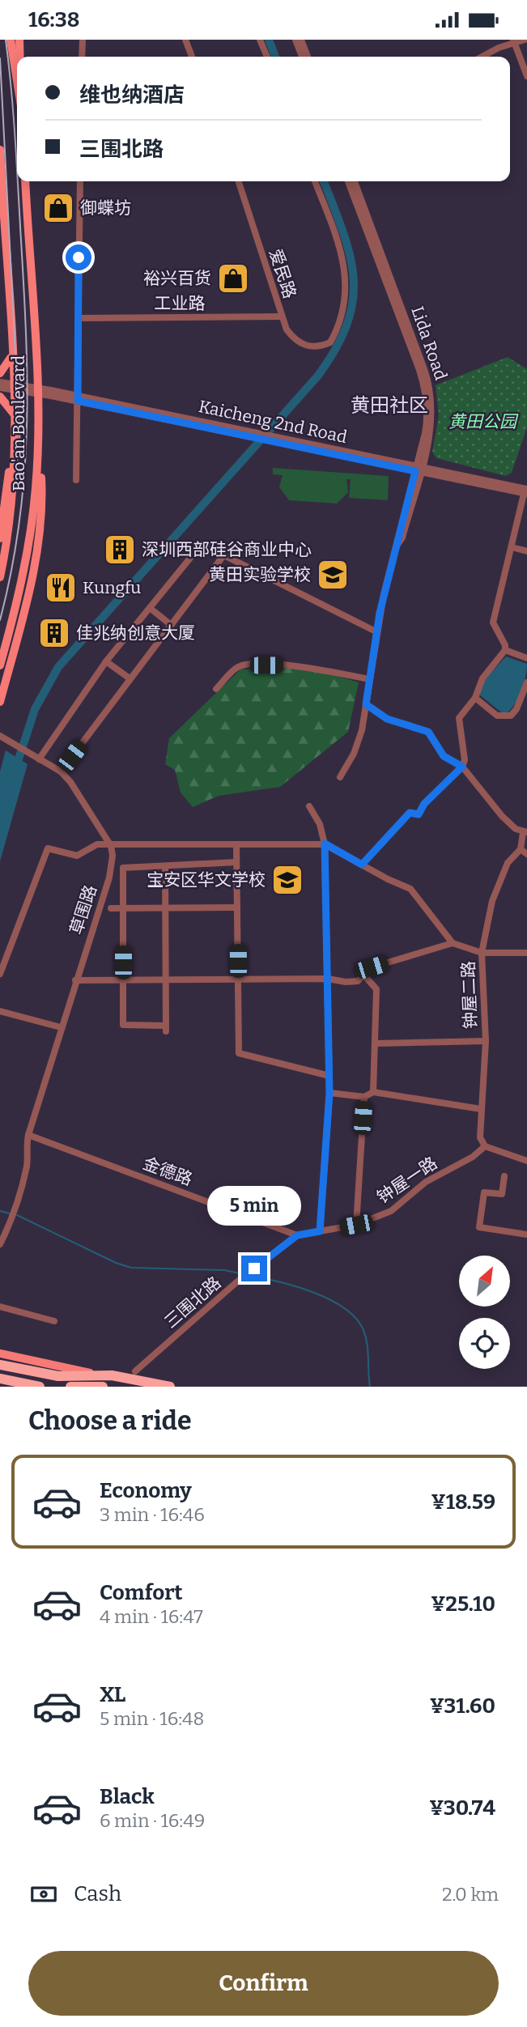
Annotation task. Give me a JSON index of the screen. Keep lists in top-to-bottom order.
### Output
{
  "streets": {
    "main road": ["Bao'an Boulevard"],
    "street": [
      "爱民路",
      "工业路",
      "Lida Road",
      "Kaicheng 2nd Road",
      "草围路",
      "钟屋二路",
      "金德路",
      "钟屋一路",
      "三围北路"
    ]
  },
  "crossings": [
    ["爱民路", "工业路"],
    ["Lida Road", "Kaicheng 2nd Road"],
    ["Kaicheng 2nd Road", "Bao'an Boulevard"],
    ["草围路", "金德路"],
    ["钟屋二路", "钟屋一路"],
    ["金德路", "钟屋一路"],
    ["金德路", "三围北路"],
    ["钟屋一路", "三围北路"]
  ],
  "districts": ["黄田社区"],
  "parks": ["黄田公园"],
  "places": {
    "shop": ["御蝶坊", "裕兴百货"],
    "building": ["深圳西部硅谷商业中心", "佳兆纳创意大厦"],
    "school or university": ["黄田实验学校", "宝安区华文学校"],
    "restaurant": ["Kungfu"]
  },
  "north": "top right",
  "page": {
    "status": "16:38",
    "banner": ["维也纳酒店", "三围北路"],
    "bubble": "5 min",
    "heading": "Choose a ride",
    "list": [
      {
        "name": "Economy",
        "note": "3 min · 16:46",
        "value": "¥18.59"
      },
      {
        "name": "Comfort",
        "note": "4 min · 16:47",
        "value": "¥25.10"
      },
      {
        "name": "XL",
        "note": "5 min · 16:48",
        "value": "¥31.60"
      },
      {
        "name": "Black",
        "note": "6 min · 16:49",
        "value": "¥30.74"
      }
    ],
    "pay": ["Cash", "2.0 km"],
    "buttons": "Confirm"
  }
}
